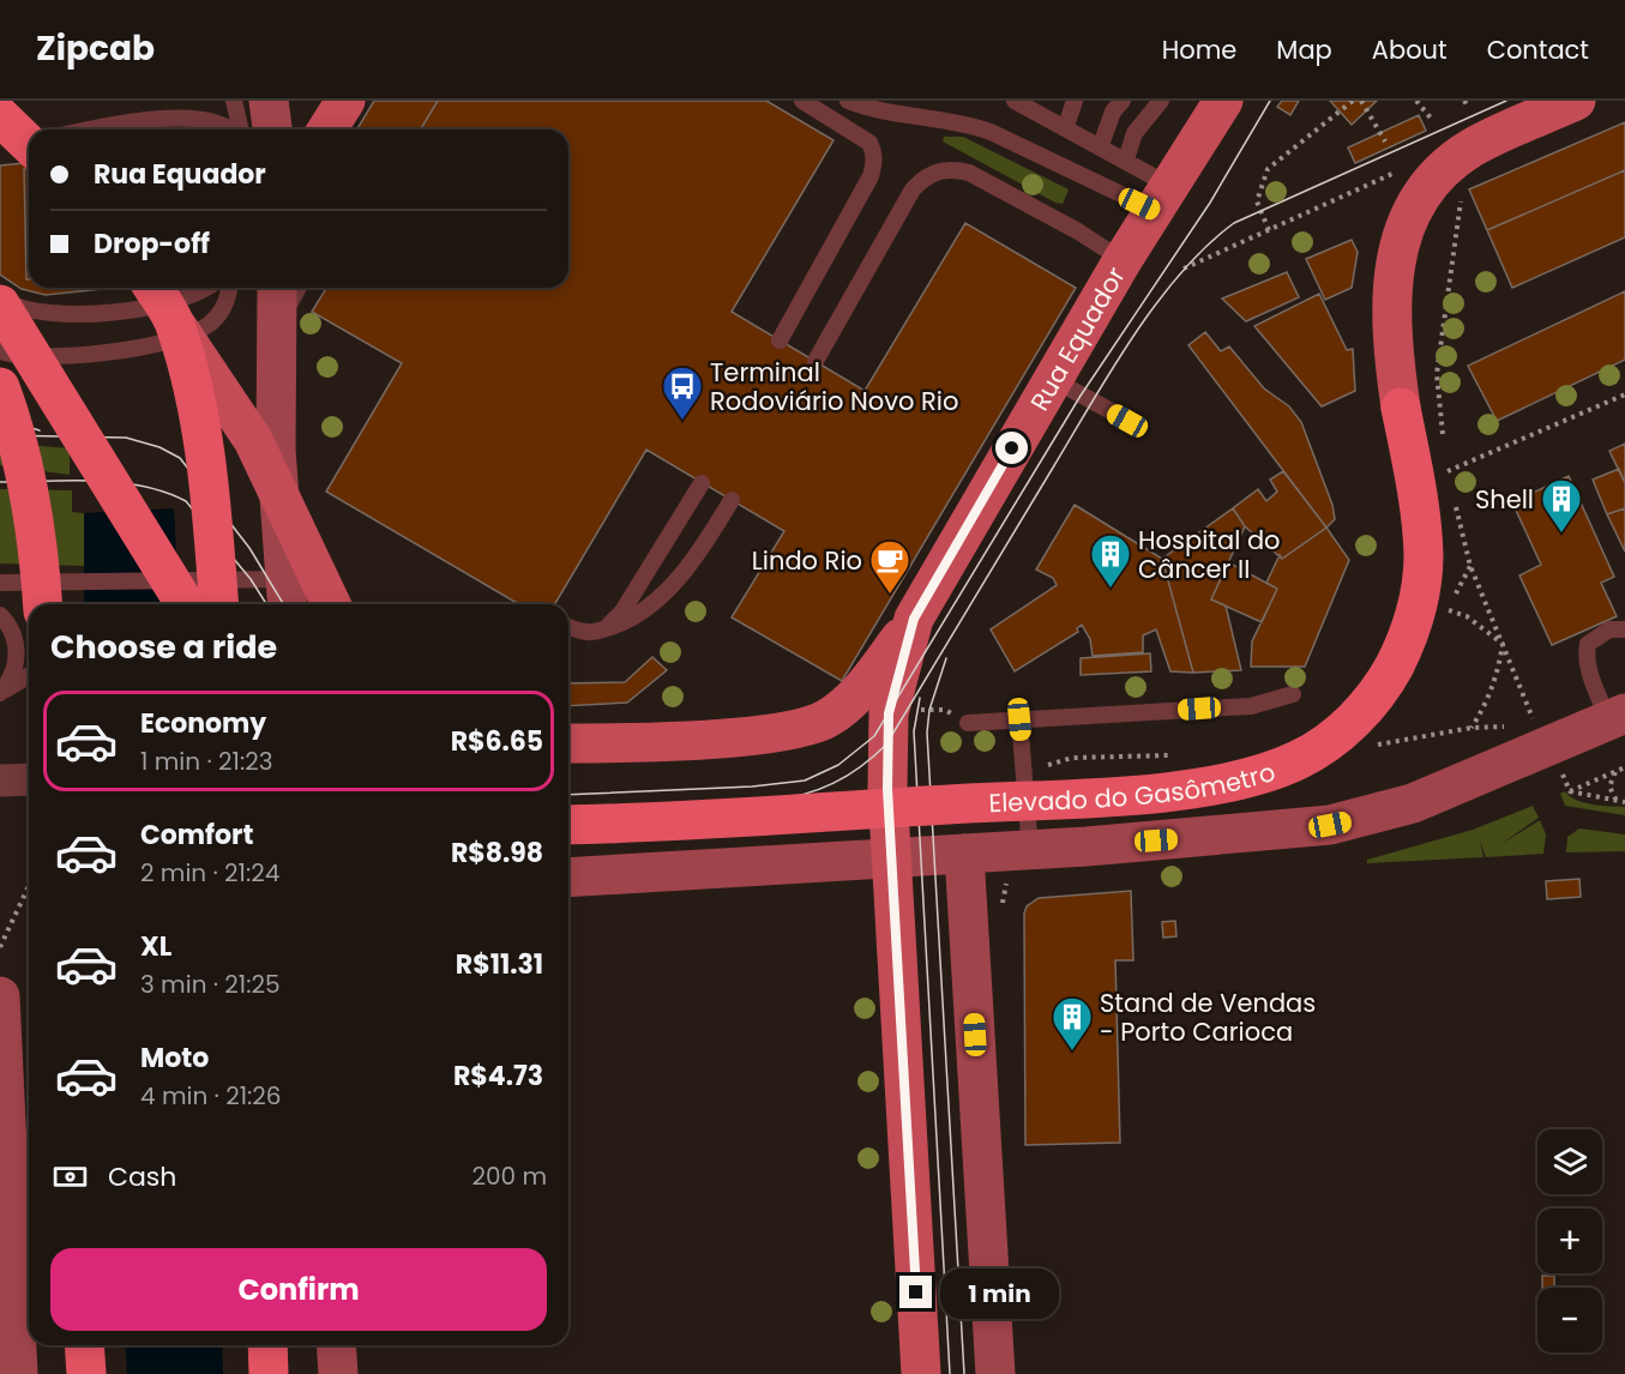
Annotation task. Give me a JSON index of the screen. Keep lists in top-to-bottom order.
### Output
{
  "streets": {
    "highway": ["Elevado do Gasômetro"],
    "main road": ["Rua Equador"]
  },
  "places": {
    "bus stop": ["Terminal Rodoviário Novo Rio"],
    "building": ["Shell", "Hospital do Câncer II", "Stand de Vendas - Porto Carioca"],
    "cafe": ["Lindo Rio"]
  },
  "page": {
    "header": "Zipcab",
    "nav": [
      "Home",
      "Map",
      "About",
      "Contact"
    ],
    "banner": ["Rua Equador", "Drop-off"],
    "heading": "Choose a ride",
    "list": [
      {
        "name": "Economy",
        "note": "1 min · 21:23",
        "value": "R$6.65"
      },
      {
        "name": "Comfort",
        "note": "2 min · 21:24",
        "value": "R$8.98"
      },
      {
        "name": "XL",
        "note": "3 min · 21:25",
        "value": "R$11.31"
      },
      {
        "name": "Moto",
        "note": "4 min · 21:26",
        "value": "R$4.73"
      }
    ],
    "map_buttons": ["+", "−"],
    "pay": ["Cash", "200 m"],
    "buttons": "Confirm",
    "bubble": "1 min"
  }
}
